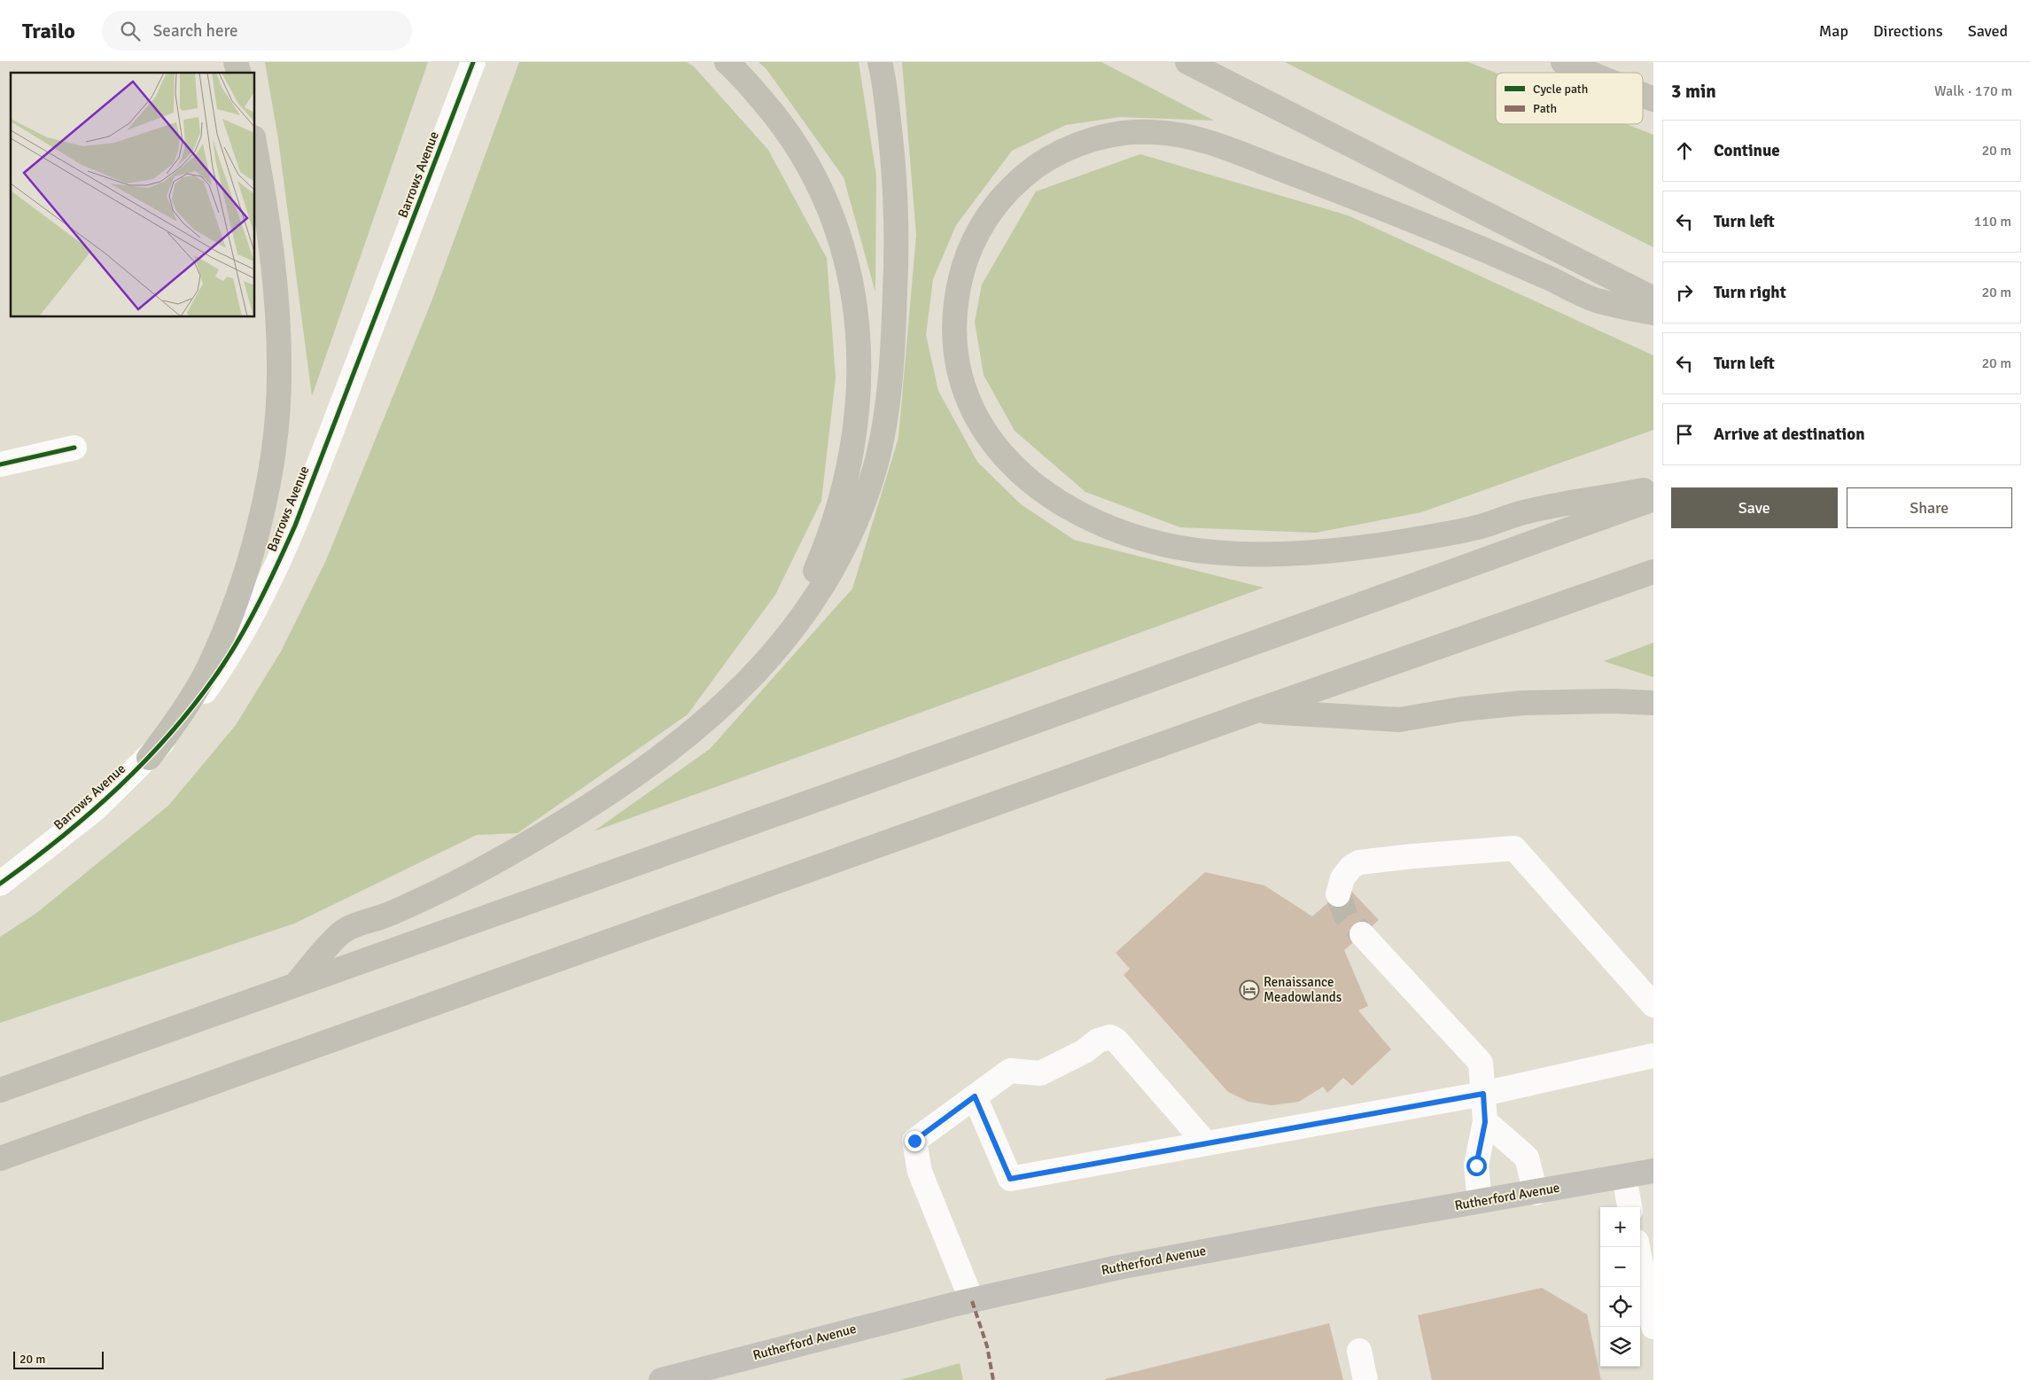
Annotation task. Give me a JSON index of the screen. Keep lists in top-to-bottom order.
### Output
{
  "streets": {
    "main road": ["Rutherford Avenue"],
    "street": ["Barrows Avenue"]
  },
  "places": {
    "hotel": ["Renaissance Meadowlands"]
  },
  "legend": ["Cycle path", "Path"],
  "scale_bar": "20 m",
  "page": {
    "header": "Trailo",
    "search": "Search here",
    "nav": ["Map", "Directions", "Saved"],
    "heading": ["3 min", "Walk · 170 m"],
    "list": [
      ["Continue", "20 m"],
      ["Turn left", "110 m"],
      ["Turn right", "20 m"],
      ["Turn left", "20 m"],
      "Arrive at destination"
    ],
    "buttons": ["Save", "Share"],
    "map_buttons": ["+", "−"],
    "scale": "20 m"
  }
}
